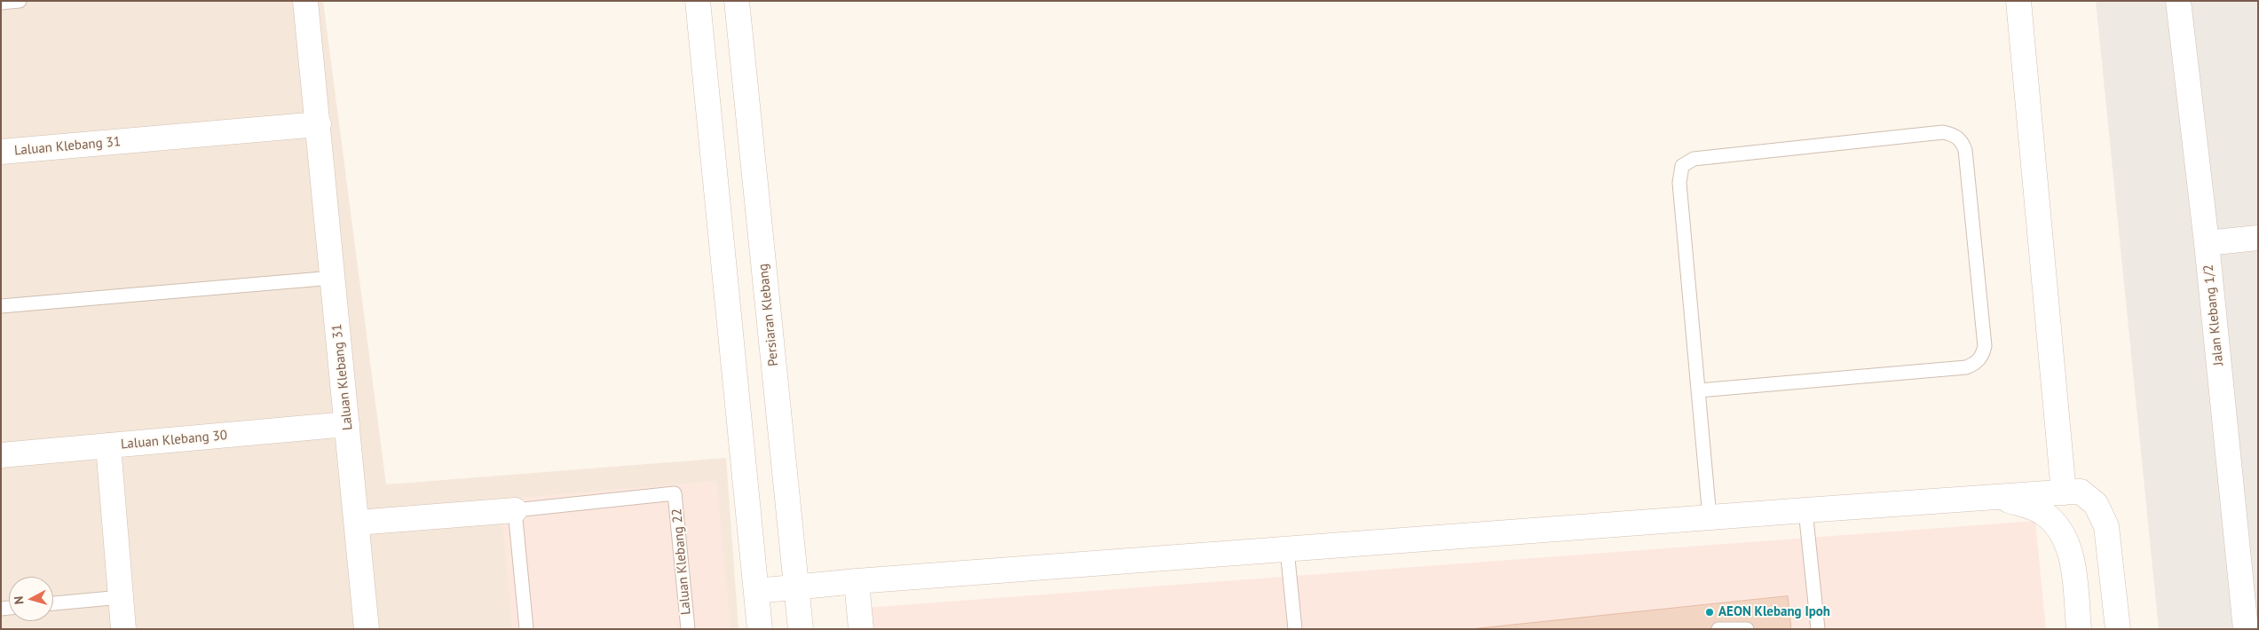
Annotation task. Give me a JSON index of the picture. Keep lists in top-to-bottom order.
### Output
{
  "streets": {
    "street": [
      "Laluan Klebang 31",
      "Persiaran Klebang",
      "Jalan Klebang 1/2",
      "Laluan Klebang 30"
    ],
    "lane": ["Laluan Klebang 22"]
  },
  "crossings": [
    ["Laluan Klebang 31", "Laluan Klebang 30"]
  ],
  "places": ["AEON Klebang Ipoh"],
  "north": "left"
}
